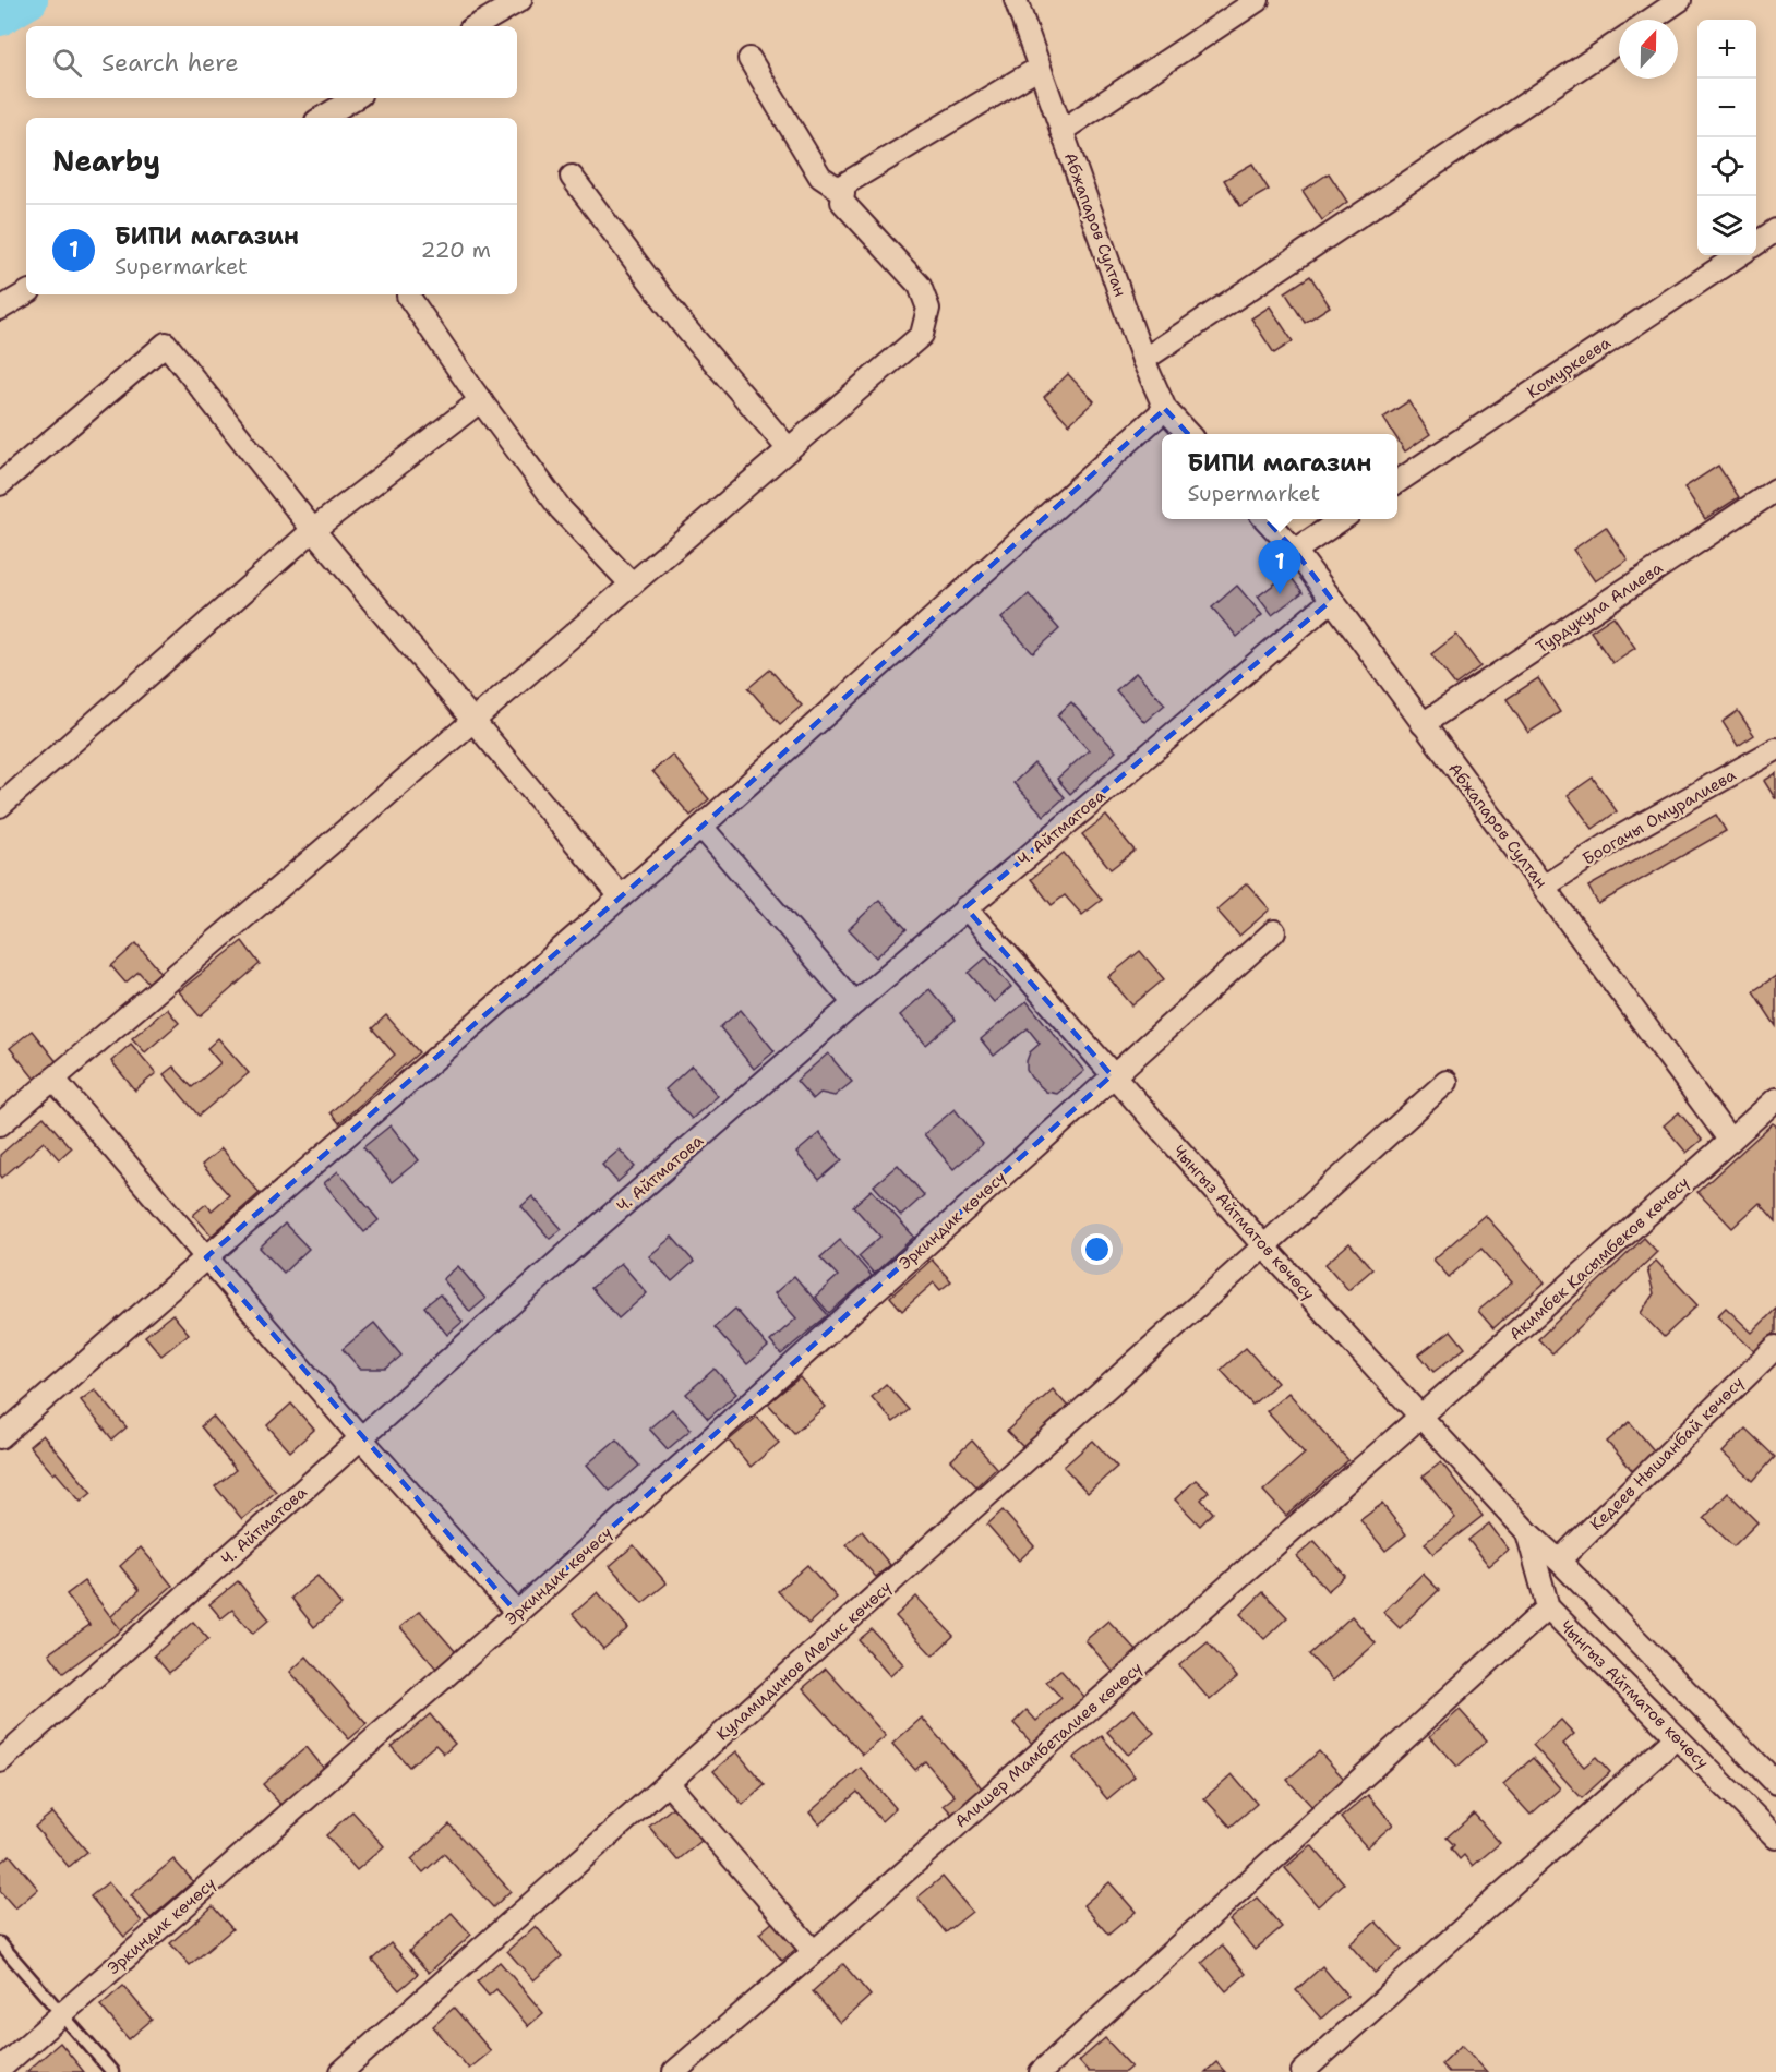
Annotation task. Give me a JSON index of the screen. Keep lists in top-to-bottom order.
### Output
{
  "streets": {
    "street": [
      "Абжапаров Султан",
      "Комуркеева",
      "Турдукула Алиева",
      "Боогачы Омуралиева",
      "Ч. Айтматова",
      "Эркиндик көчөсү",
      "Чынгыз Айтматов көчөсү",
      "Акимбек Касымбеков көчөсү",
      "Кедеев Нышанбай көчөсү",
      "Куламидинов Мелис көчөсү",
      "Алишер Мамбеталиев көчөсү"
    ]
  },
  "crossings": [
    ["Абжапаров Султан", "Турдукула Алиева"],
    ["Абжапаров Султан", "Боогачы Омуралиева"],
    ["Абжапаров Султан", "Ч. Айтматова"],
    ["Абжапаров Султан", "Акимбек Касымбеков көчөсү"],
    ["Ч. Айтматова", "Чынгыз Айтматов көчөсү"],
    ["Эркиндик көчөсү", "Чынгыз Айтматов көчөсү"],
    ["Чынгыз Айтматов көчөсү", "Акимбек Касымбеков көчөсү"],
    ["Чынгыз Айтматов көчөсү", "Кедеев Нышанбай көчөсү"],
    ["Чынгыз Айтматов көчөсү", "Куламидинов Мелис көчөсү"],
    ["Чынгыз Айтматов көчөсү", "Алишер Мамбеталиев көчөсү"],
    ["Акимбек Касымбеков көчөсү", "Алишер Мамбеталиев көчөсү"]
  ],
  "north": "top",
  "page": {
    "map_buttons": ["+", "−"],
    "search": "Search here",
    "heading": "Nearby",
    "list": [
      {
        "mark": "1",
        "name": "БИПИ магазин",
        "note": "Supermarket",
        "value": "220 m"
      }
    ],
    "popup": ["БИПИ магазин", "Supermarket"],
    "pins": "1"
  }
}
